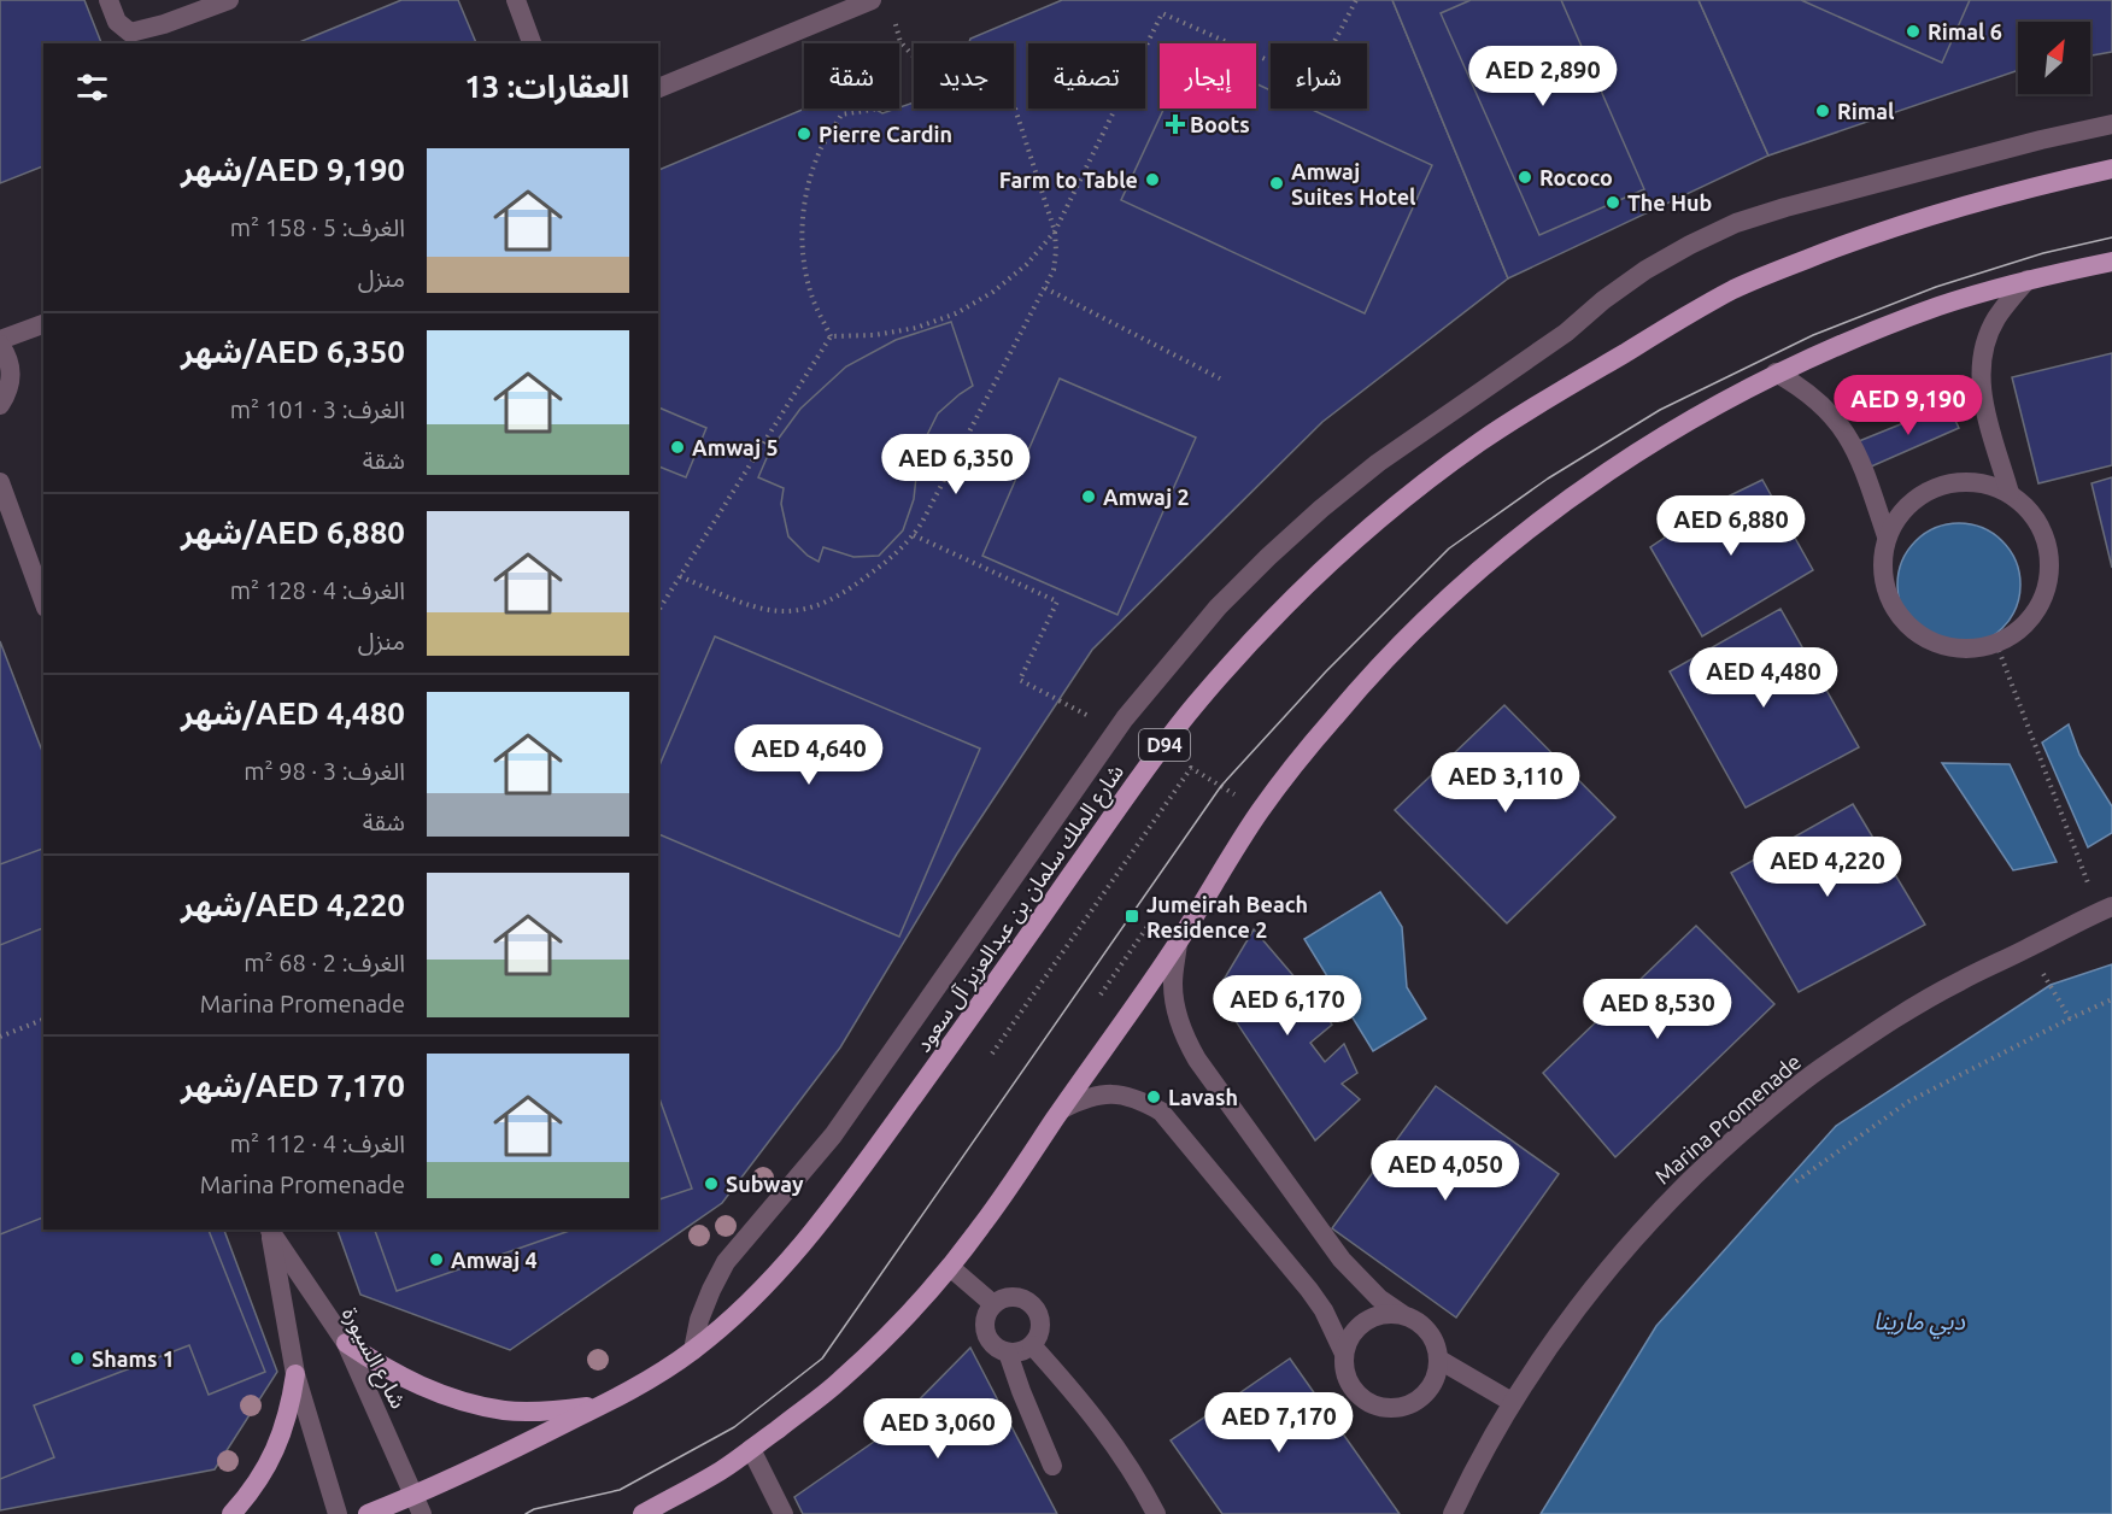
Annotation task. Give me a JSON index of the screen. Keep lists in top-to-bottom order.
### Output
{
  "streets": {
    "main road": ["D94", "شارع الملك سلمان بن عبدالعزيز آل سعود"],
    "street": ["Marina Promenade", "شارع السيورة"]
  },
  "crossings": [
    ["شارع الملك سلمان بن عبدالعزيز آل سعود", "شارع السيورة"]
  ],
  "water": ["دبي مارينا"],
  "places": {
    "other": [
      "Rimal 6",
      "Rimal",
      "Pierre Cardin",
      "Rococo",
      "Farm to Table",
      "Amwaj Suites Hotel",
      "The Hub",
      "Amwaj 5",
      "Amwaj 2",
      "Lavash",
      "Subway",
      "Amwaj 4",
      "Shams 1"
    ],
    "health": ["Boots"],
    "transit": ["Jumeirah Beach Residence 2"]
  },
  "north": "top right",
  "page": {
    "chip": [
      "شراء",
      "إيجار",
      "تصفية",
      "جديد",
      "شقة"
    ],
    "heading": "العقارات: 13",
    "price": [
      "AED 2,890",
      "AED 9,190",
      "AED 6,350",
      "AED 6,880",
      "AED 4,480",
      "AED 4,640",
      "AED 3,110",
      "AED 4,220",
      "AED 6,170",
      "AED 8,530",
      "AED 4,050",
      "AED 7,170",
      "AED 3,060"
    ],
    "list": [
      {
        "name": "AED 9,190/شهر",
        "note": "الغرف: 5 · 158 m² · منزل"
      },
      {
        "name": "AED 6,350/شهر",
        "note": "الغرف: 3 · 101 m² · شقة"
      },
      {
        "name": "AED 6,880/شهر",
        "note": "الغرف: 4 · 128 m² · منزل"
      },
      {
        "name": "AED 4,480/شهر",
        "note": "الغرف: 3 · 98 m² · شقة"
      },
      {
        "name": "AED 4,220/شهر",
        "note": "الغرف: 2 · 68 m² · Marina Promenade"
      },
      {
        "name": "AED 7,170/شهر",
        "note": "الغرف: 4 · 112 m² · Marina Promenade"
      }
    ]
  }
}
